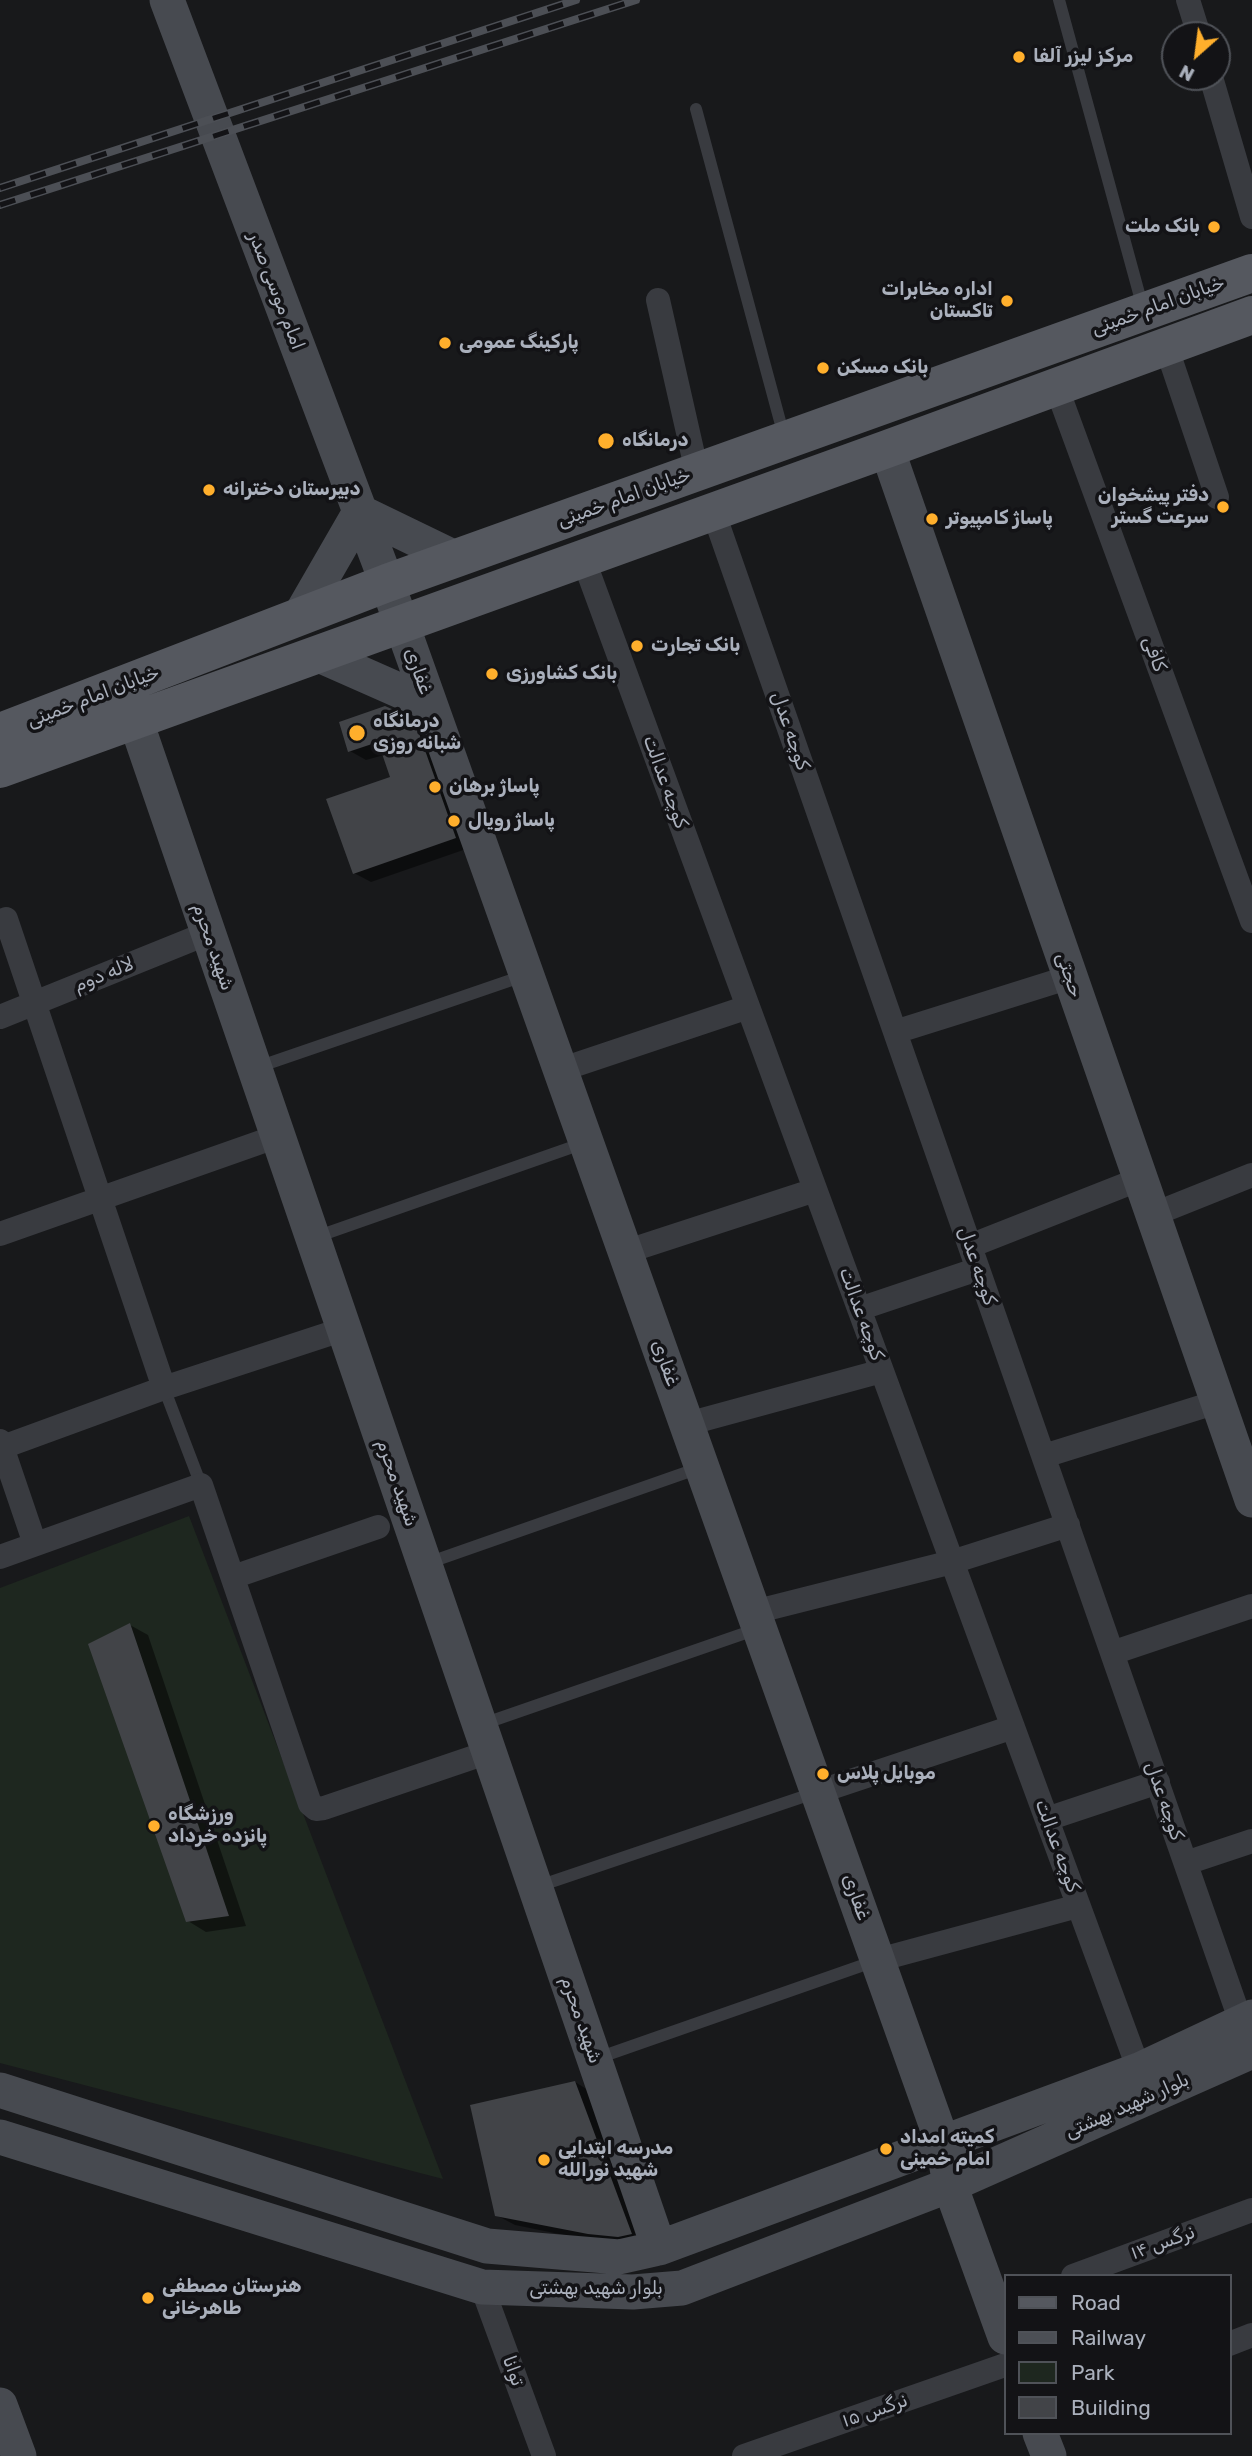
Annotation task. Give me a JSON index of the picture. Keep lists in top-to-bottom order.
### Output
{
  "streets": {
    "main road": ["خیابان امام خمینی"],
    "street": [
      "امام موسی صدر",
      "کافی",
      "غفاری",
      "کوچه عدل",
      "کوچه عدالت",
      "شهید محرم",
      "لاله دوم",
      "حجتی",
      "بلوار شهید بهشتی",
      "نرگس ۱۴",
      "توانا",
      "نرگس ۱۵"
    ]
  },
  "crossings": [
    ["امام موسی صدر", "خیابان امام خمینی"],
    ["امام موسی صدر", "غفاری"],
    ["خیابان امام خمینی", "کافی"],
    ["خیابان امام خمینی", "غفاری"],
    ["خیابان امام خمینی", "کوچه عدل"],
    ["خیابان امام خمینی", "کوچه عدالت"],
    ["خیابان امام خمینی", "شهید محرم"],
    ["خیابان امام خمینی", "حجتی"],
    ["غفاری", "بلوار شهید بهشتی"],
    ["کوچه عدل", "بلوار شهید بهشتی"],
    ["کوچه عدالت", "بلوار شهید بهشتی"],
    ["شهید محرم", "لاله دوم"],
    ["شهید محرم", "بلوار شهید بهشتی"],
    ["بلوار شهید بهشتی", "توانا"]
  ],
  "places": [
    "مرکز لیزر آلفا",
    "بانک ملت",
    "اداره مخابرات تاکستان",
    "پارکینگ عمومی",
    "بانک مسکن",
    "درمانگاه",
    "دبیرستان دخترانه",
    "دفتر پیشخوان سرعت گستر",
    "پاساژ کامپیوتر",
    "بانک تجارت",
    "بانک کشاورزی",
    "درمانگاه شبانه روزی",
    "پاساژ برهان",
    "پاساژ رویال",
    "موبایل پلاس",
    "ورزشگاه پانزده خرداد",
    "کمیته امداد امام خمینی",
    "مدرسه ابتدایی شهید نورالله",
    "هنرستان مصطفی طاهرخانی"
  ],
  "legend": [
    "Road",
    "Railway",
    "Park",
    "Building"
  ],
  "north": "bottom left"
}
